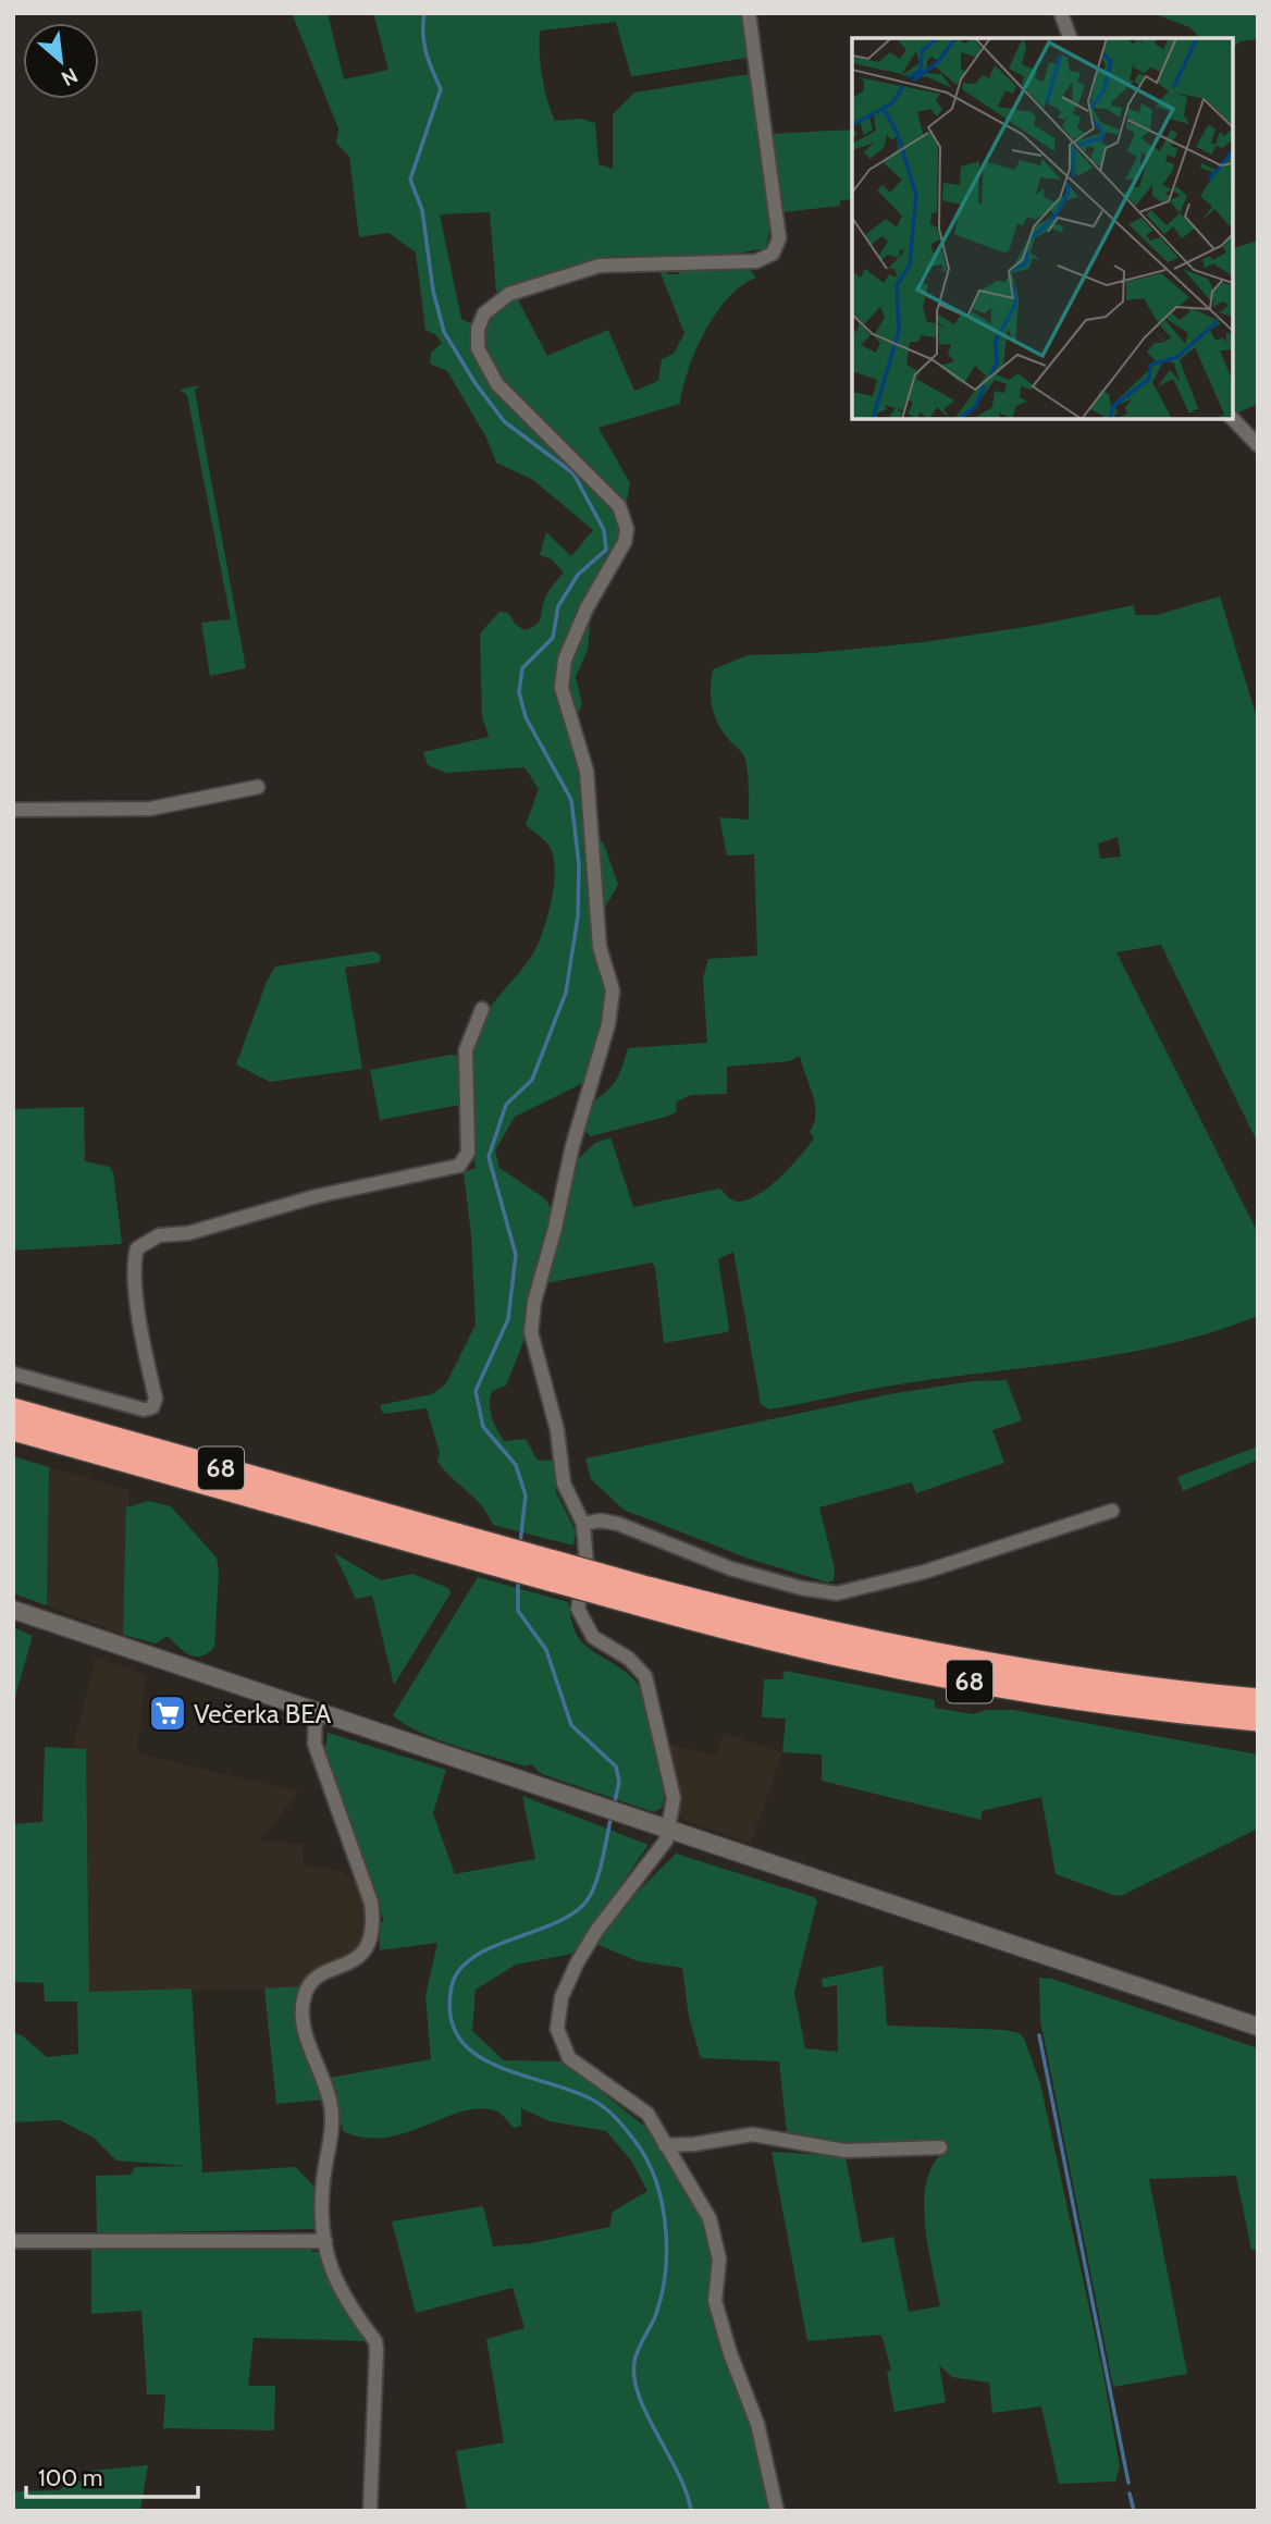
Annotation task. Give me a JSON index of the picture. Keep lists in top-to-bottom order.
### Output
{
  "streets": {
    "highway": ["68"]
  },
  "places": {
    "supermarket": ["Večerka BEA"]
  },
  "scale_bar": "100 m",
  "north": "bottom right"
}
